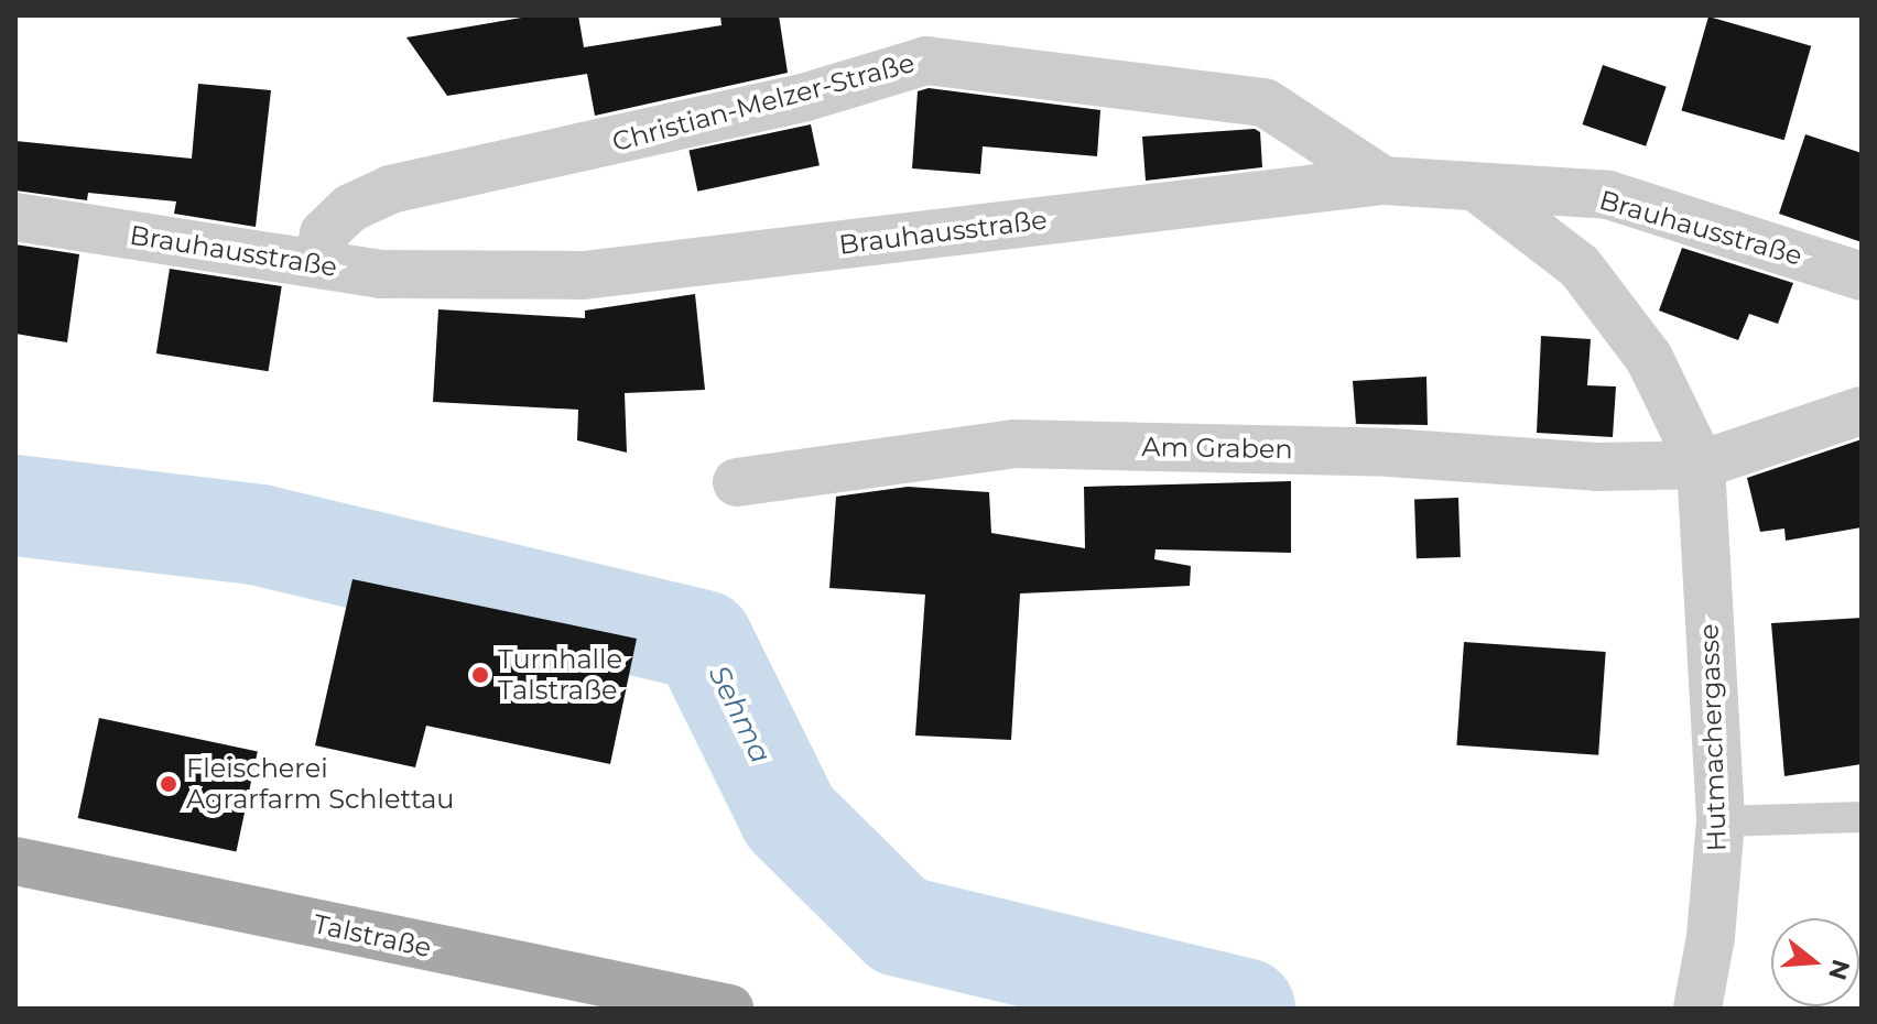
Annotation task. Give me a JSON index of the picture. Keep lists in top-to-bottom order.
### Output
{
  "streets": {
    "main road": ["Talstraße"],
    "street": [
      "Christian-Melzer-Straße",
      "Brauhausstraße",
      "Am Graben",
      "Hutmachergasse"
    ]
  },
  "crossings": [
    ["Christian-Melzer-Straße", "Brauhausstraße"],
    ["Brauhausstraße", "Hutmachergasse"],
    ["Am Graben", "Hutmachergasse"]
  ],
  "water": ["Sehma"],
  "places": ["Turnhalle Talstraße", "Fleischerei Agrarfarm Schlettau"],
  "north": "right"
}
